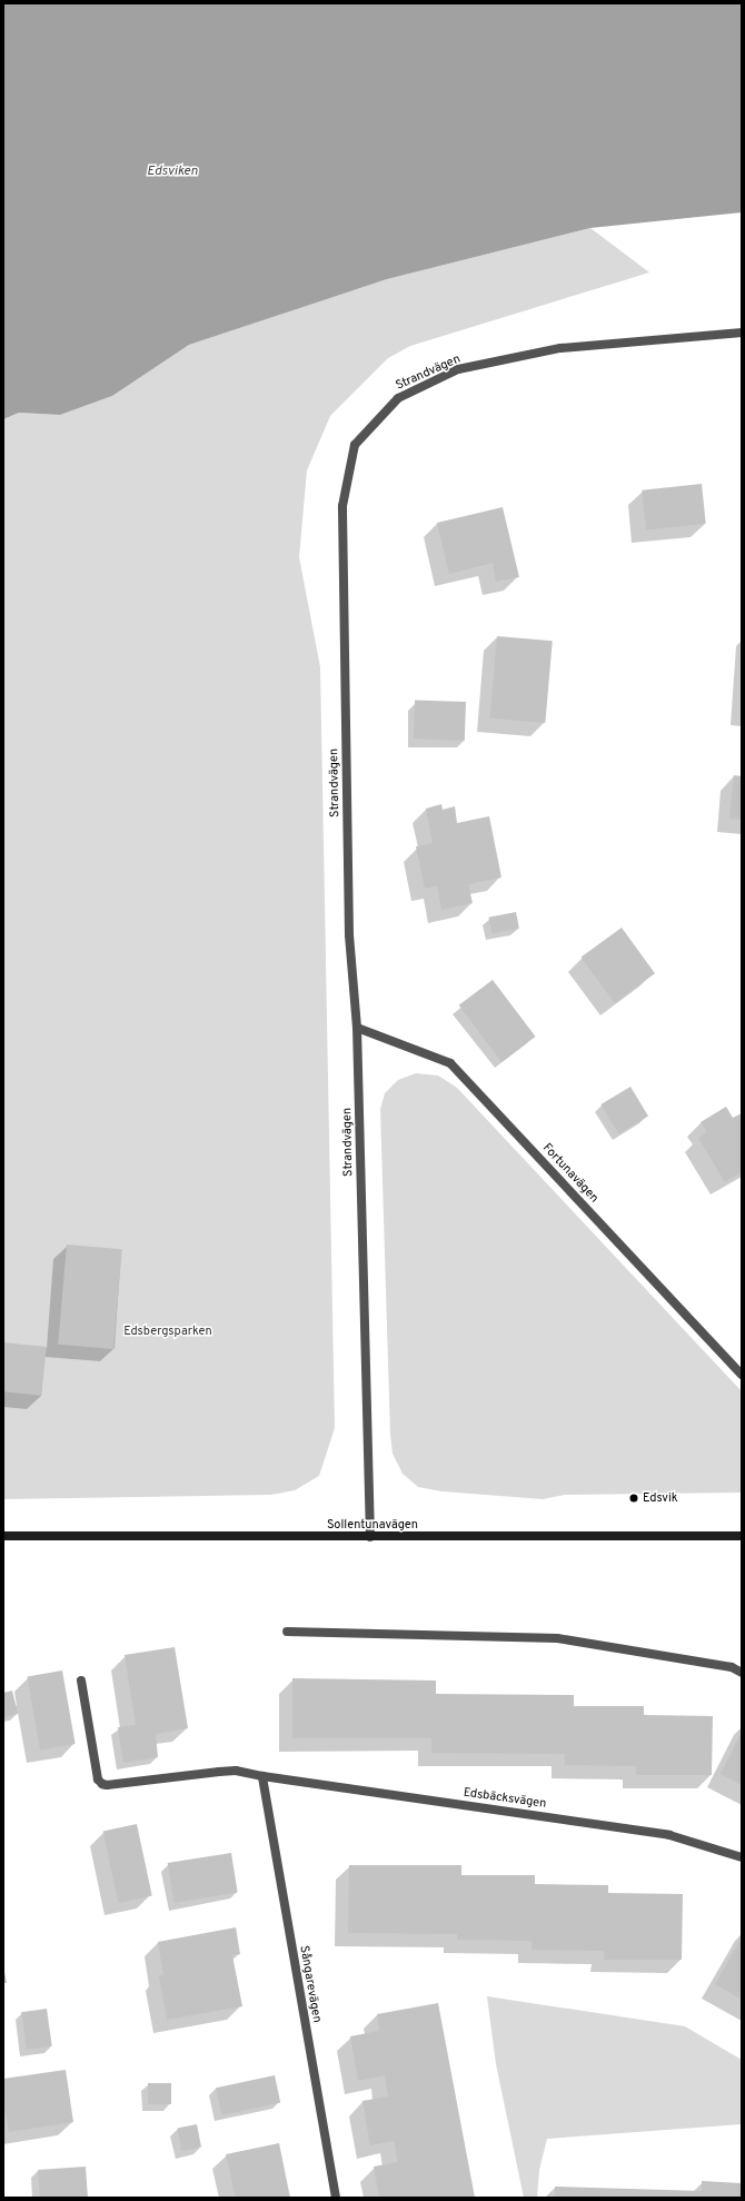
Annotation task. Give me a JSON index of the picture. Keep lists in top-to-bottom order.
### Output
{
  "streets": {
    "street": [
      "Strandvägen",
      "Fortunavägen",
      "Sollentunavägen",
      "Edsbäcksvägen",
      "Sångarevägen"
    ]
  },
  "crossings": [
    ["Strandvägen", "Fortunavägen"],
    ["Strandvägen", "Sollentunavägen"],
    ["Edsbäcksvägen", "Sångarevägen"]
  ],
  "water": ["Edsviken"],
  "parks": ["Edsbergsparken"],
  "places": ["Edsvik"]
}
